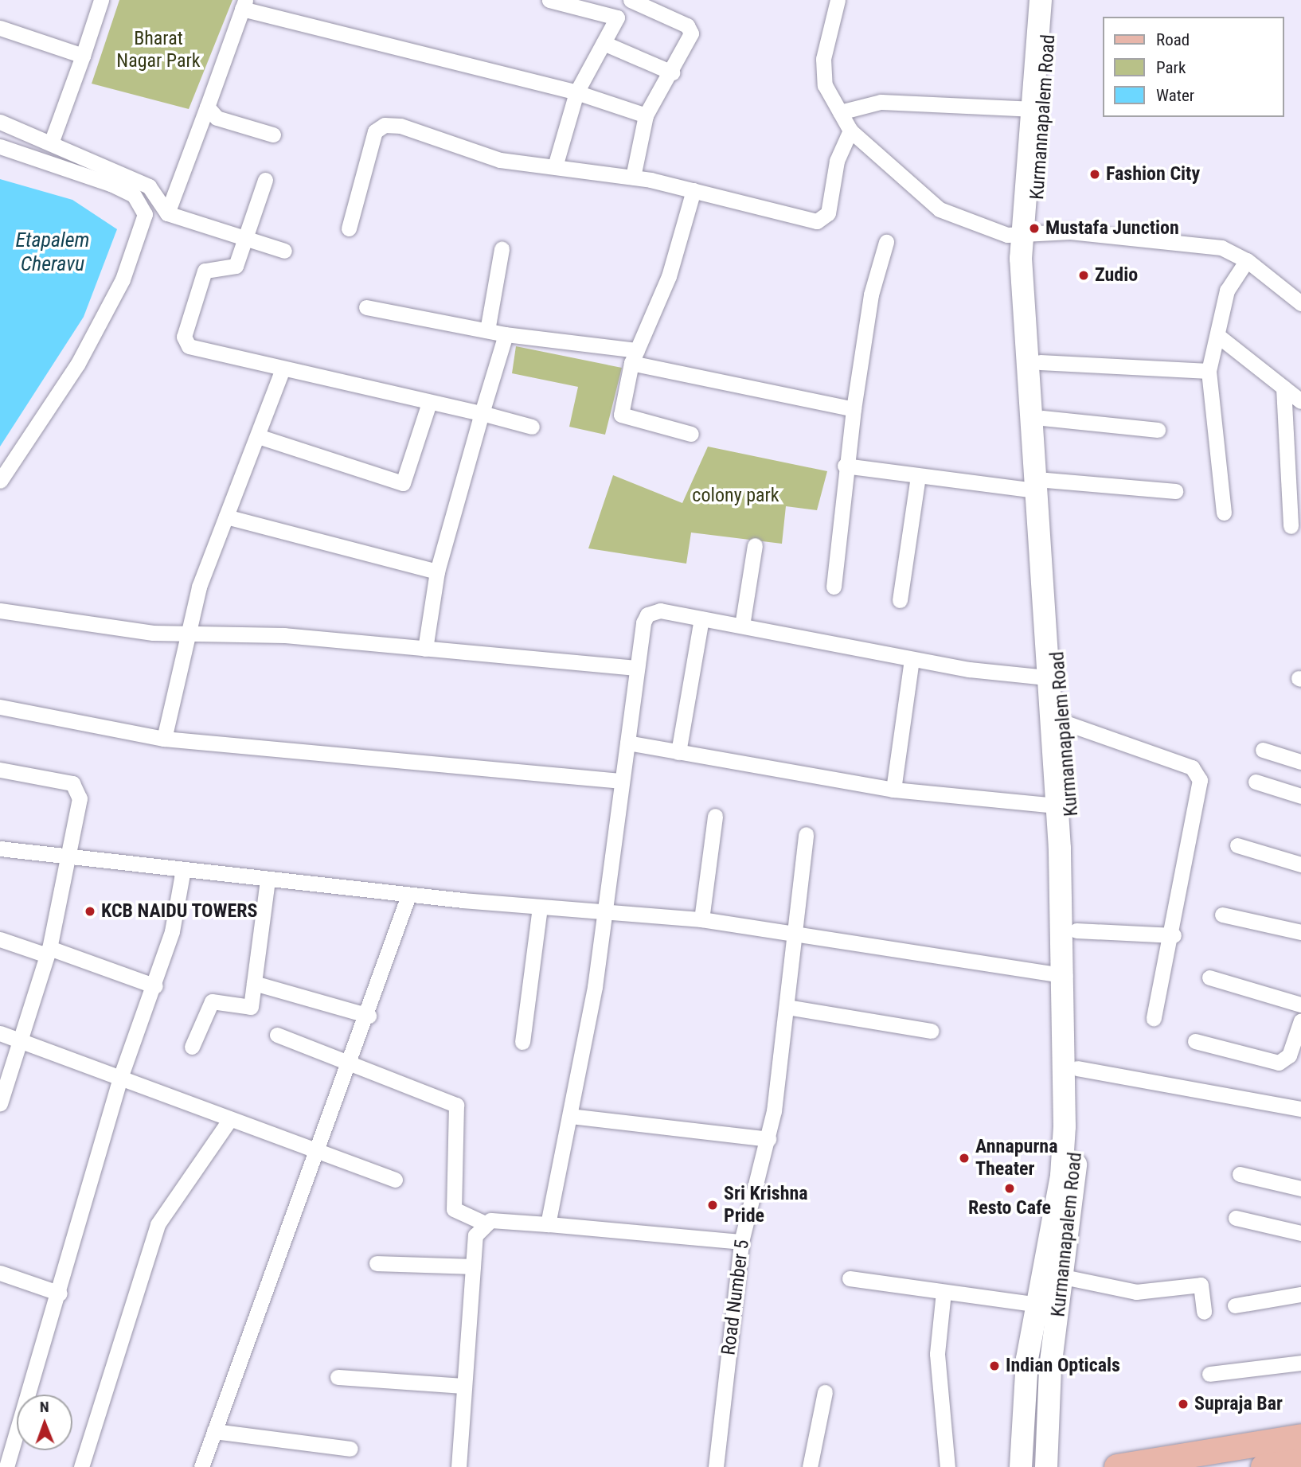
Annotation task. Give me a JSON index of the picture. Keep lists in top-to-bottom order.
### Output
{
  "streets": {
    "main road": ["Kurmannapalem Road"],
    "street": ["Road Number 5"]
  },
  "water": ["Etapalem Cheravu"],
  "parks": ["Bharat Nagar Park", "colony park"],
  "places": [
    "Fashion City",
    "Mustafa Junction",
    "Zudio",
    "KCB NAIDU TOWERS",
    "Annapurna Theater",
    "Resto Cafe",
    "Sri Krishna Pride",
    "Indian Opticals",
    "Supraja Bar"
  ],
  "legend": ["Road", "Park", "Water"],
  "north": "top"
}
